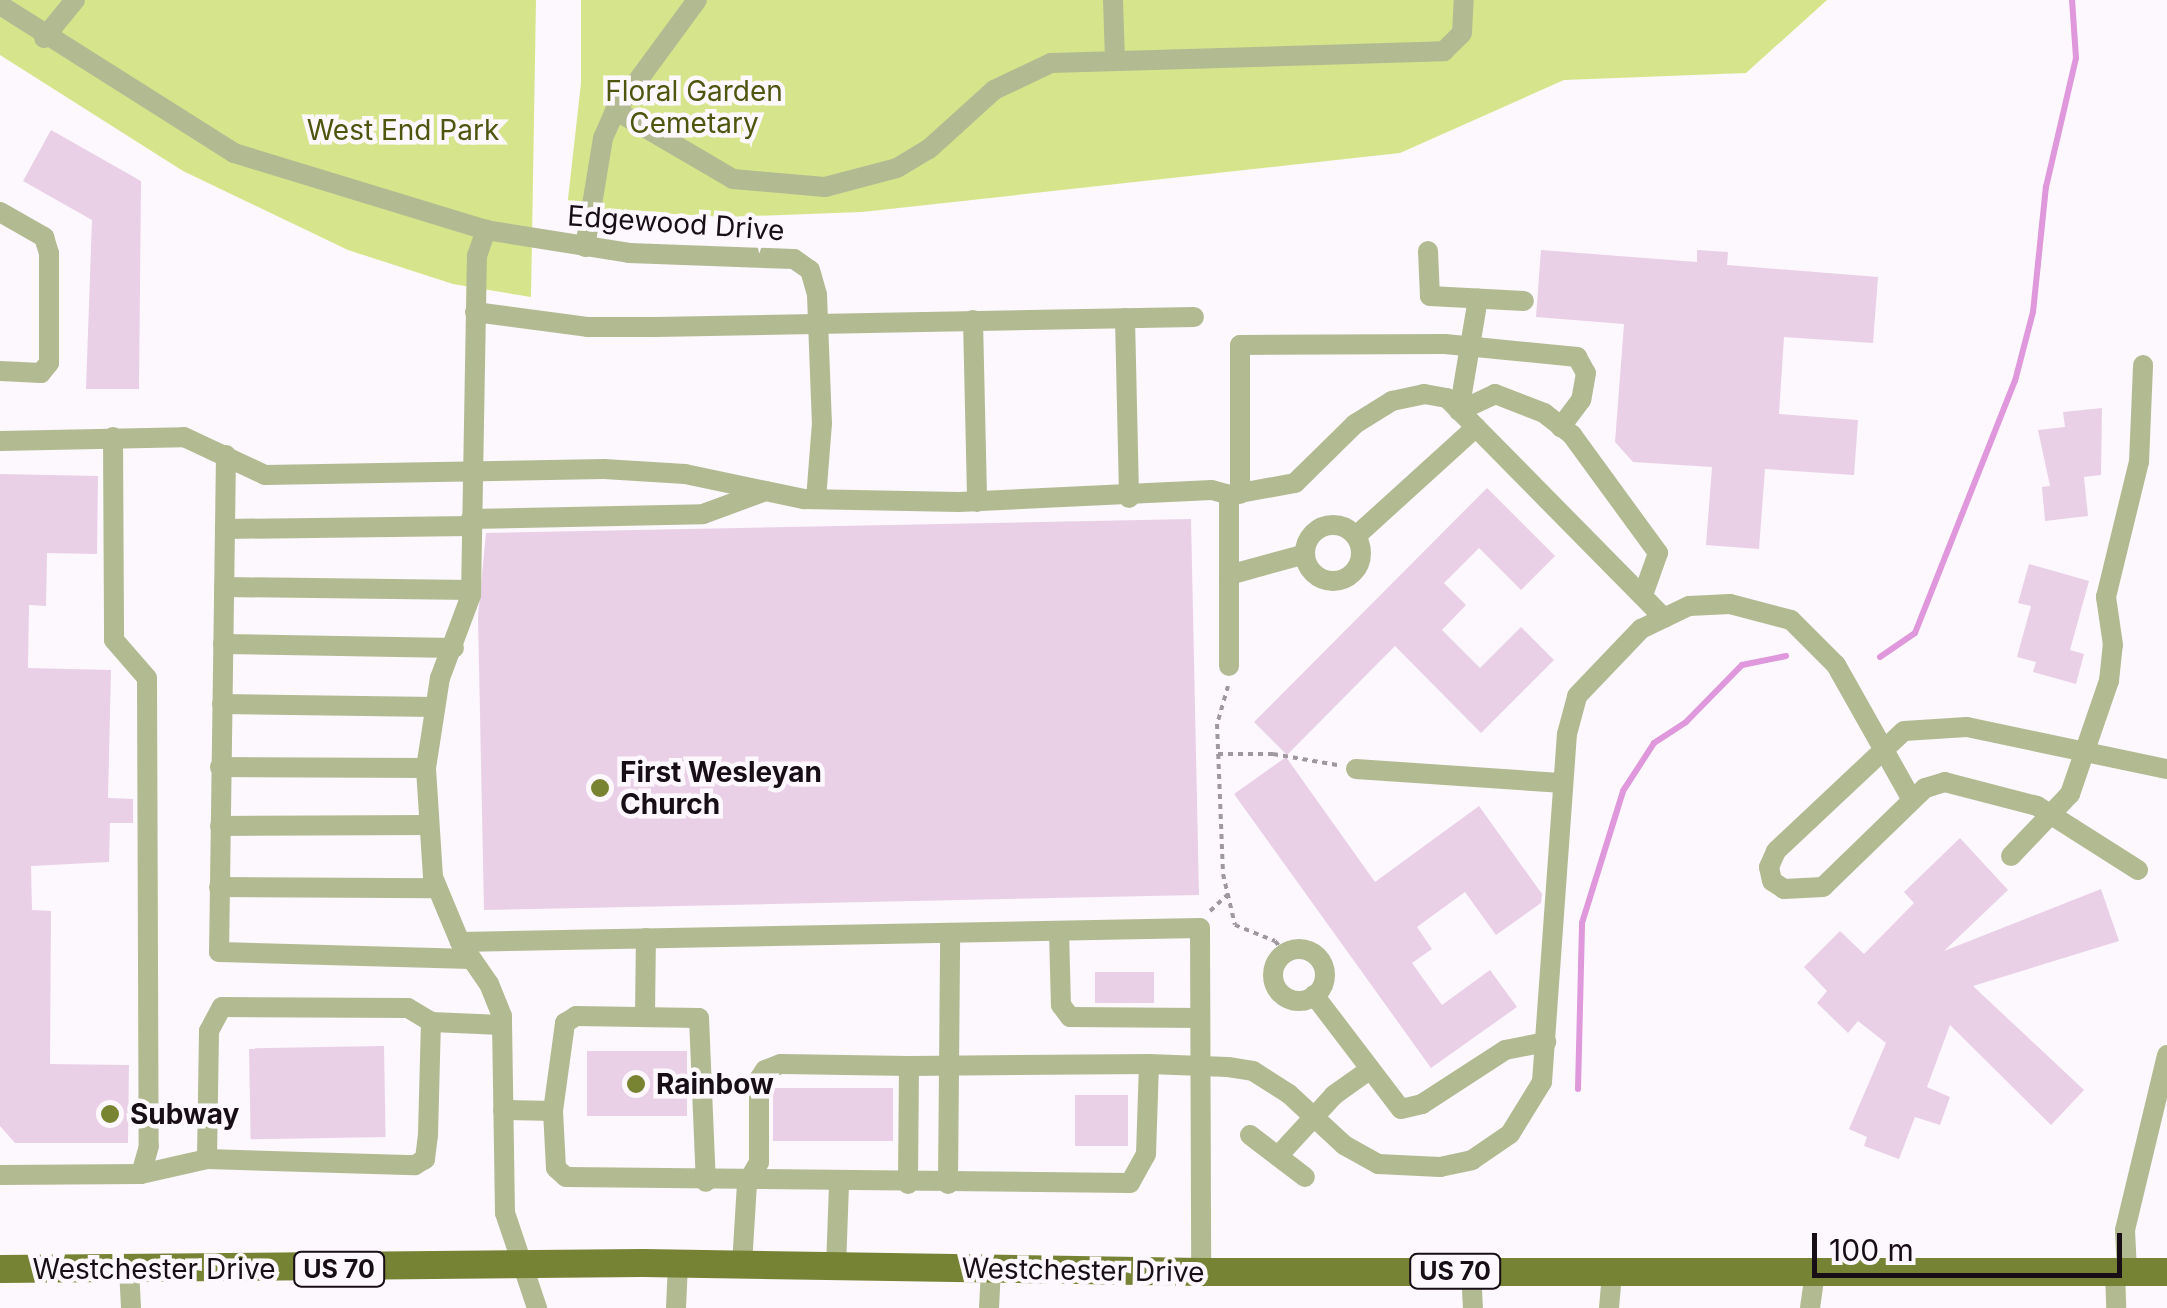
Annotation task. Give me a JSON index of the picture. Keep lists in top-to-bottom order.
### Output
{
  "streets": {
    "main road": ["Westchester Drive", "US 70"],
    "street": ["Edgewood Drive"]
  },
  "parks": ["Floral Garden Cemetary", "West End Park"],
  "places": ["First Wesleyan Church", "Rainbow", "Subway"],
  "scale_bar": "100 m"
}
